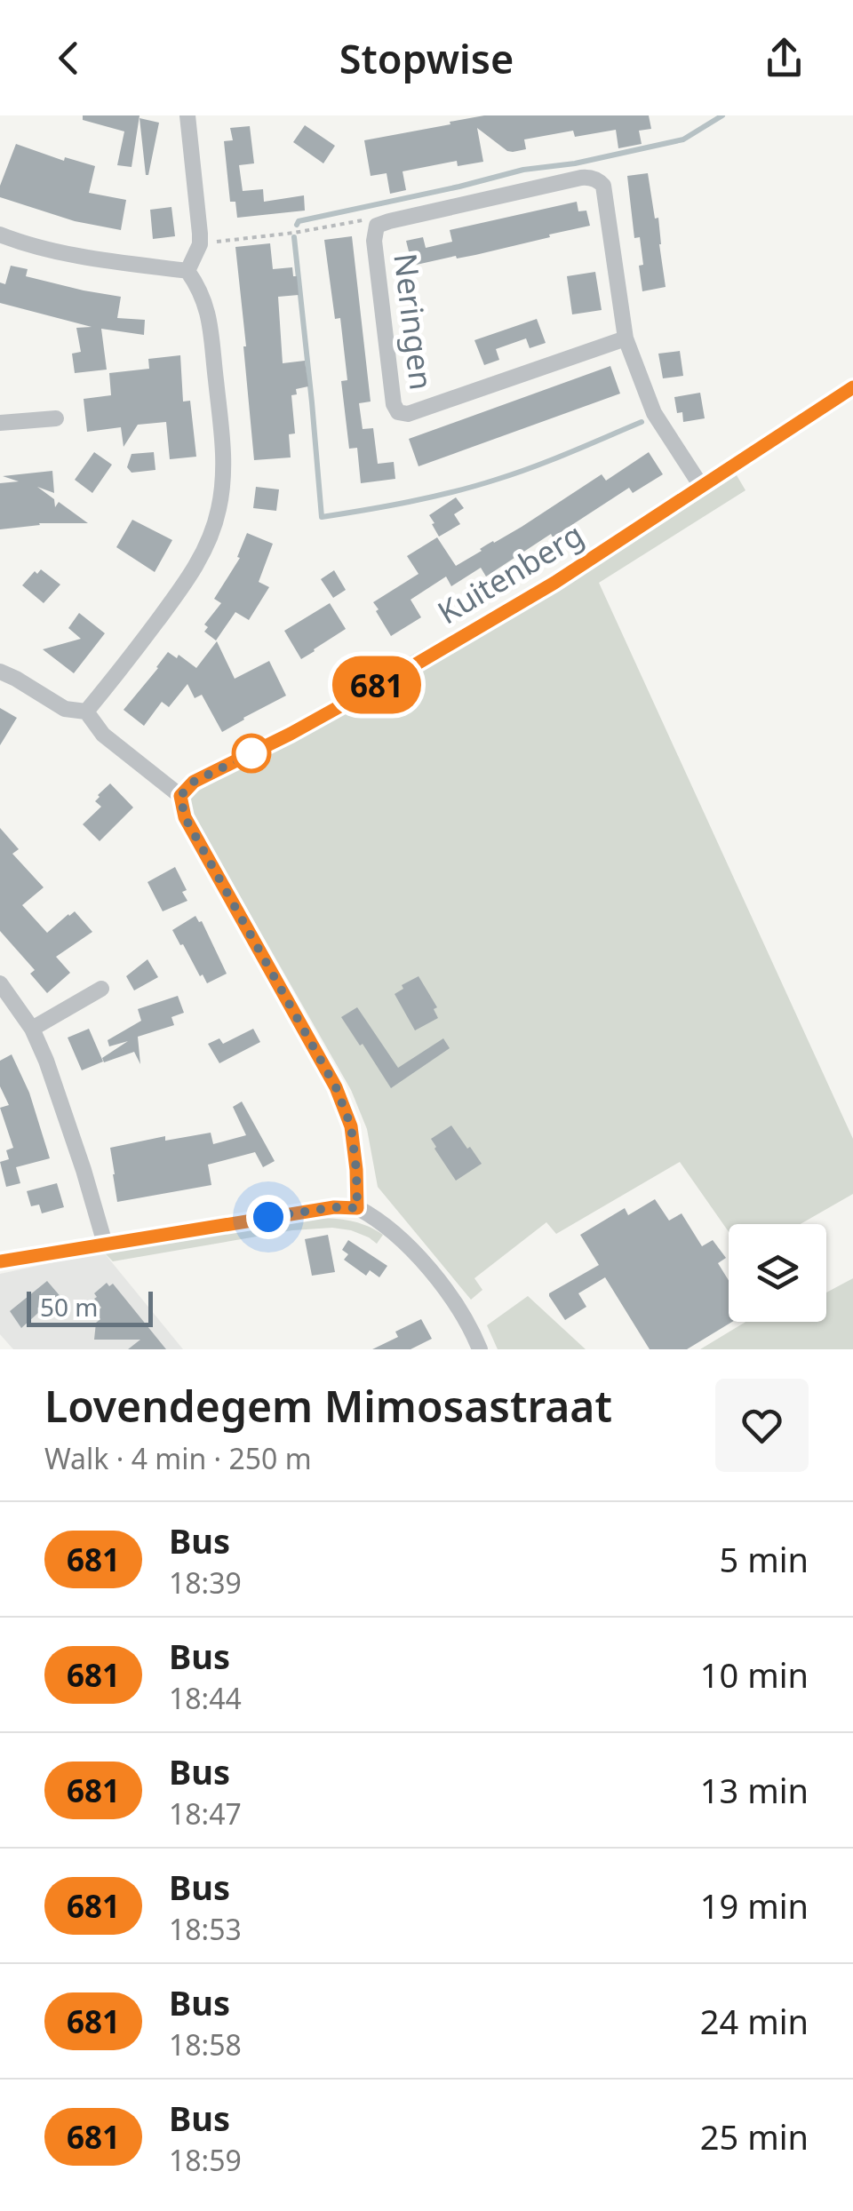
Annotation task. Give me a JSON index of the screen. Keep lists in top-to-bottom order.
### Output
{
  "streets": {
    "street": ["Neringen", "Kuitenberg"]
  },
  "crossings": [
    ["Neringen", "Kuitenberg"]
  ],
  "lines": ["bus line 681"],
  "scale_bar": "50 m",
  "page": {
    "header": "Stopwise",
    "on_map": "681",
    "scale": "50 m",
    "heading": ["Lovendegem Mimosastraat", "Walk · 4 min · 250 m"],
    "list": [
      {
        "mark": "681",
        "name": "Bus",
        "note": "18:39",
        "value": "5 min"
      },
      {
        "mark": "681",
        "name": "Bus",
        "note": "18:44",
        "value": "10 min"
      },
      {
        "mark": "681",
        "name": "Bus",
        "note": "18:47",
        "value": "13 min"
      },
      {
        "mark": "681",
        "name": "Bus",
        "note": "18:53",
        "value": "19 min"
      },
      {
        "mark": "681",
        "name": "Bus",
        "note": "18:58",
        "value": "24 min"
      },
      {
        "mark": "681",
        "name": "Bus",
        "note": "18:59",
        "value": "25 min"
      }
    ]
  }
}
